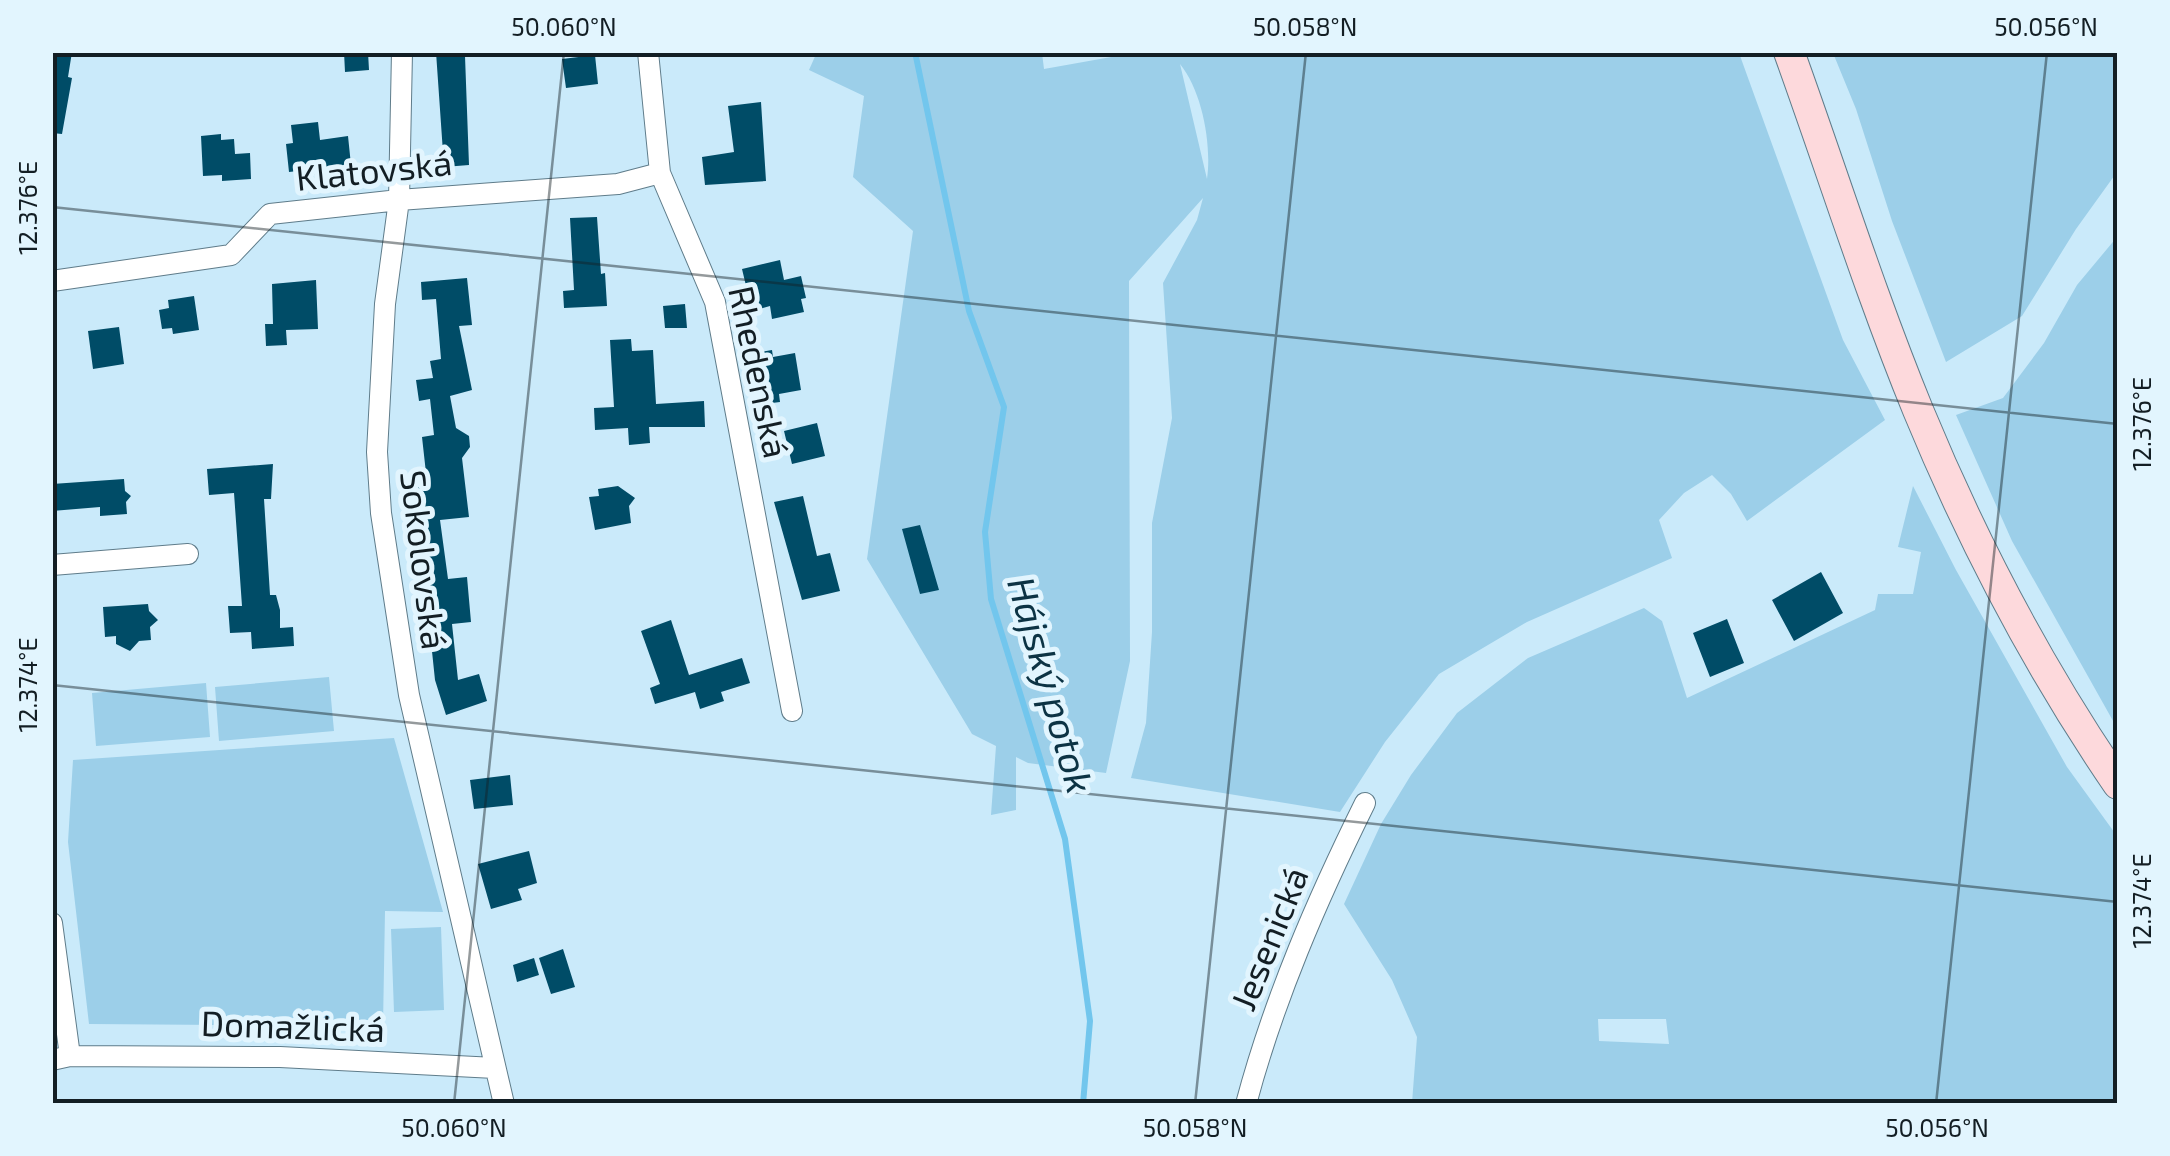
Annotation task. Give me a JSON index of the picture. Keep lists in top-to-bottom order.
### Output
{
  "streets": {
    "street": [
      "Klatovská",
      "Rhedenská",
      "Sokolovská",
      "Jesenická",
      "Domažlická"
    ]
  },
  "crossings": [
    ["Klatovská", "Rhedenská"],
    ["Klatovská", "Sokolovská"],
    ["Sokolovská", "Domažlická"]
  ],
  "water": ["Hájský potok"],
  "coordinates": [
    "50.060°N",
    "50.058°N",
    "50.056°N",
    "12.376°E",
    "12.374°E"
  ]
}
